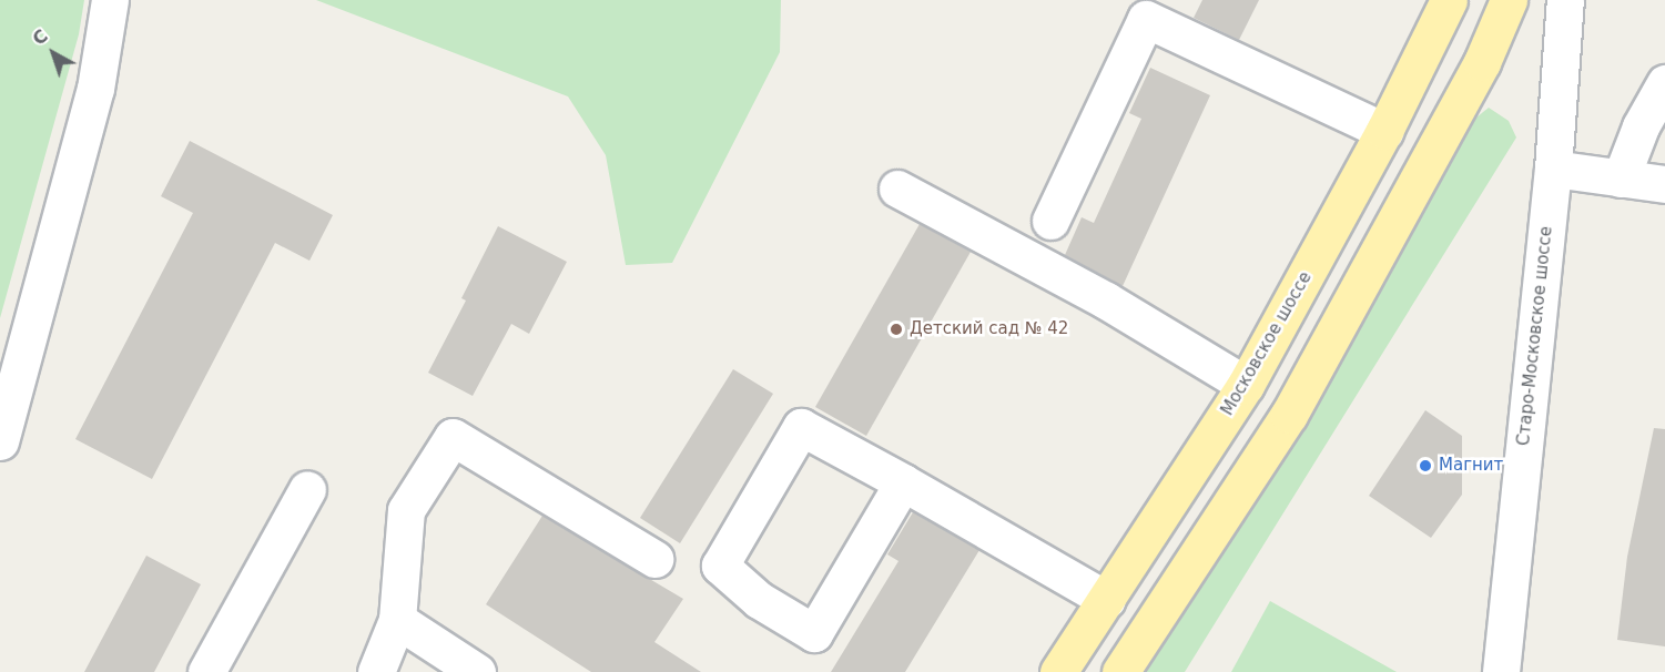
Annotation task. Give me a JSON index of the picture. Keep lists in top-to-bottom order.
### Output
{
  "streets": {
    "main road": ["Московское шоссе"],
    "street": ["Старо-Московское шоссе"]
  },
  "places": ["Детский сад № 42", "Магнит"],
  "north": "top left"
}
